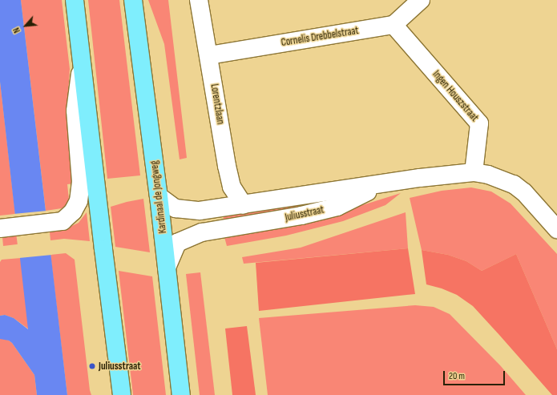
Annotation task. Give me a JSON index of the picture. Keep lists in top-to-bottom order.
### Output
{
  "streets": {
    "main road": ["Kardinaal de Jongweg"],
    "street": [
      "Cornelis Drebbelstraat",
      "Ingen Houszstraat",
      "Lorentzlaan",
      "Juliusstraat"
    ]
  },
  "crossings": [
    ["Cornelis Drebbelstraat", "Ingen Houszstraat"],
    ["Cornelis Drebbelstraat", "Lorentzlaan"],
    ["Ingen Houszstraat", "Juliusstraat"],
    ["Lorentzlaan", "Juliusstraat"],
    ["Kardinaal de Jongweg", "Juliusstraat"]
  ],
  "places": ["Juliusstraat"],
  "scale_bar": "20 m",
  "north": "bottom left"
}
